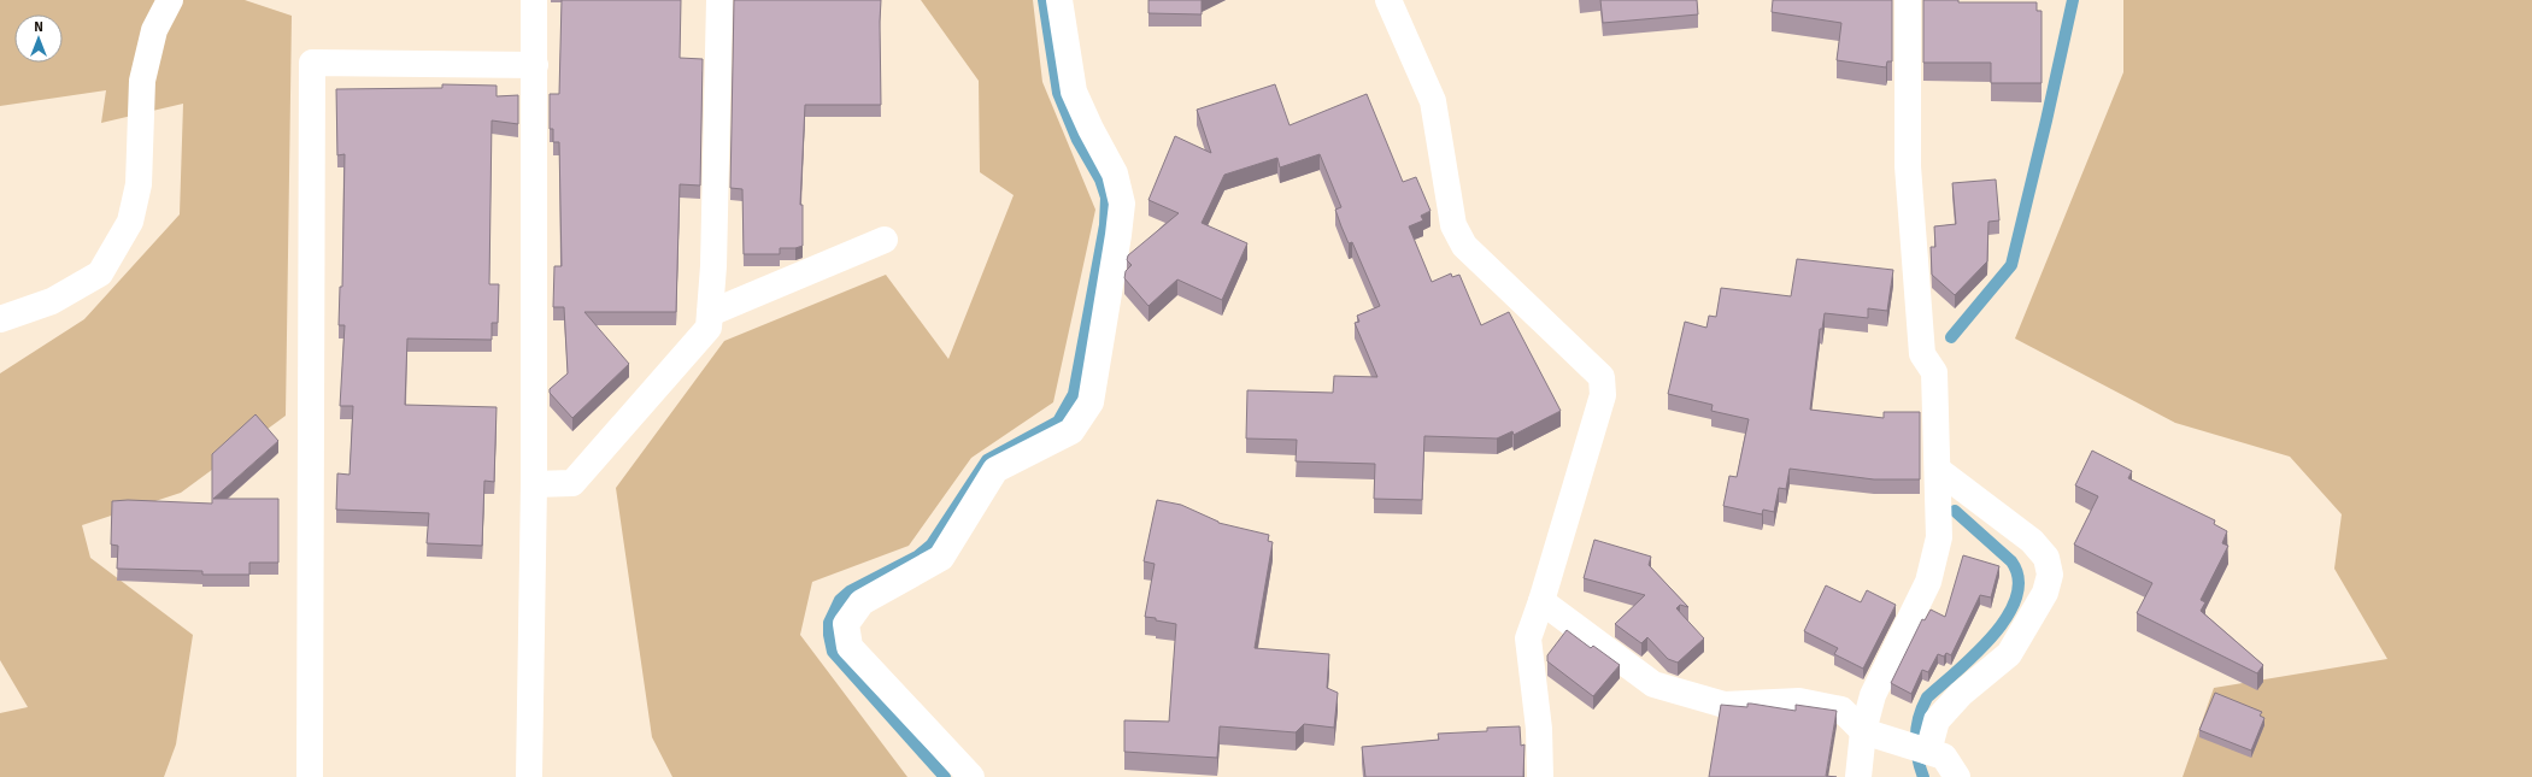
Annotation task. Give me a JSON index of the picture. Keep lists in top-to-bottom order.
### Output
{
  "north": "top"
}
